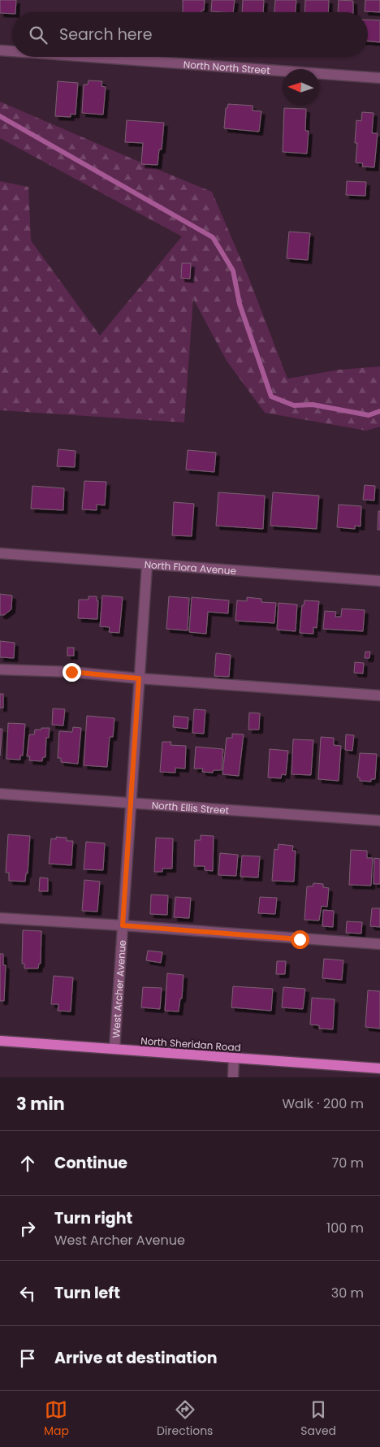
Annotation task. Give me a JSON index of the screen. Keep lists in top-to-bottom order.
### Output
{
  "streets": {
    "main road": ["North Sheridan Road"],
    "street": [
      "North North Street",
      "North Flora Avenue",
      "North Ellis Street",
      "West Archer Avenue"
    ]
  },
  "crossings": [
    ["North Flora Avenue", "West Archer Avenue"],
    ["North Ellis Street", "West Archer Avenue"],
    ["West Archer Avenue", "North Sheridan Road"]
  ],
  "north": "left",
  "page": {
    "search": "Search here",
    "heading": ["3 min", "Walk · 200 m"],
    "list": [
      ["Continue", "70 m"],
      ["Turn right", "West Archer Avenue", "100 m"],
      ["Turn left", "30 m"],
      "Arrive at destination"
    ],
    "nav": ["Map", "Directions", "Saved"]
  }
}
